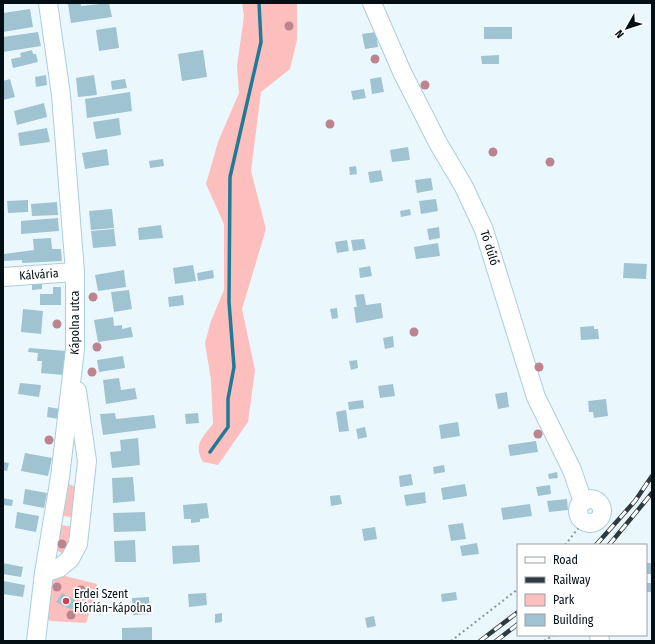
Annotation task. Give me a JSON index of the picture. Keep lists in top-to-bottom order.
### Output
{
  "streets": {
    "street": ["Tó dűlő", "Kálvária", "Kápolna utca"]
  },
  "crossings": [
    ["Kálvária", "Kápolna utca"]
  ],
  "places": ["Erdei Szent Flórián-kápolna"],
  "legend": [
    "Road",
    "Railway",
    "Park",
    "Building"
  ],
  "north": "bottom left"
}
